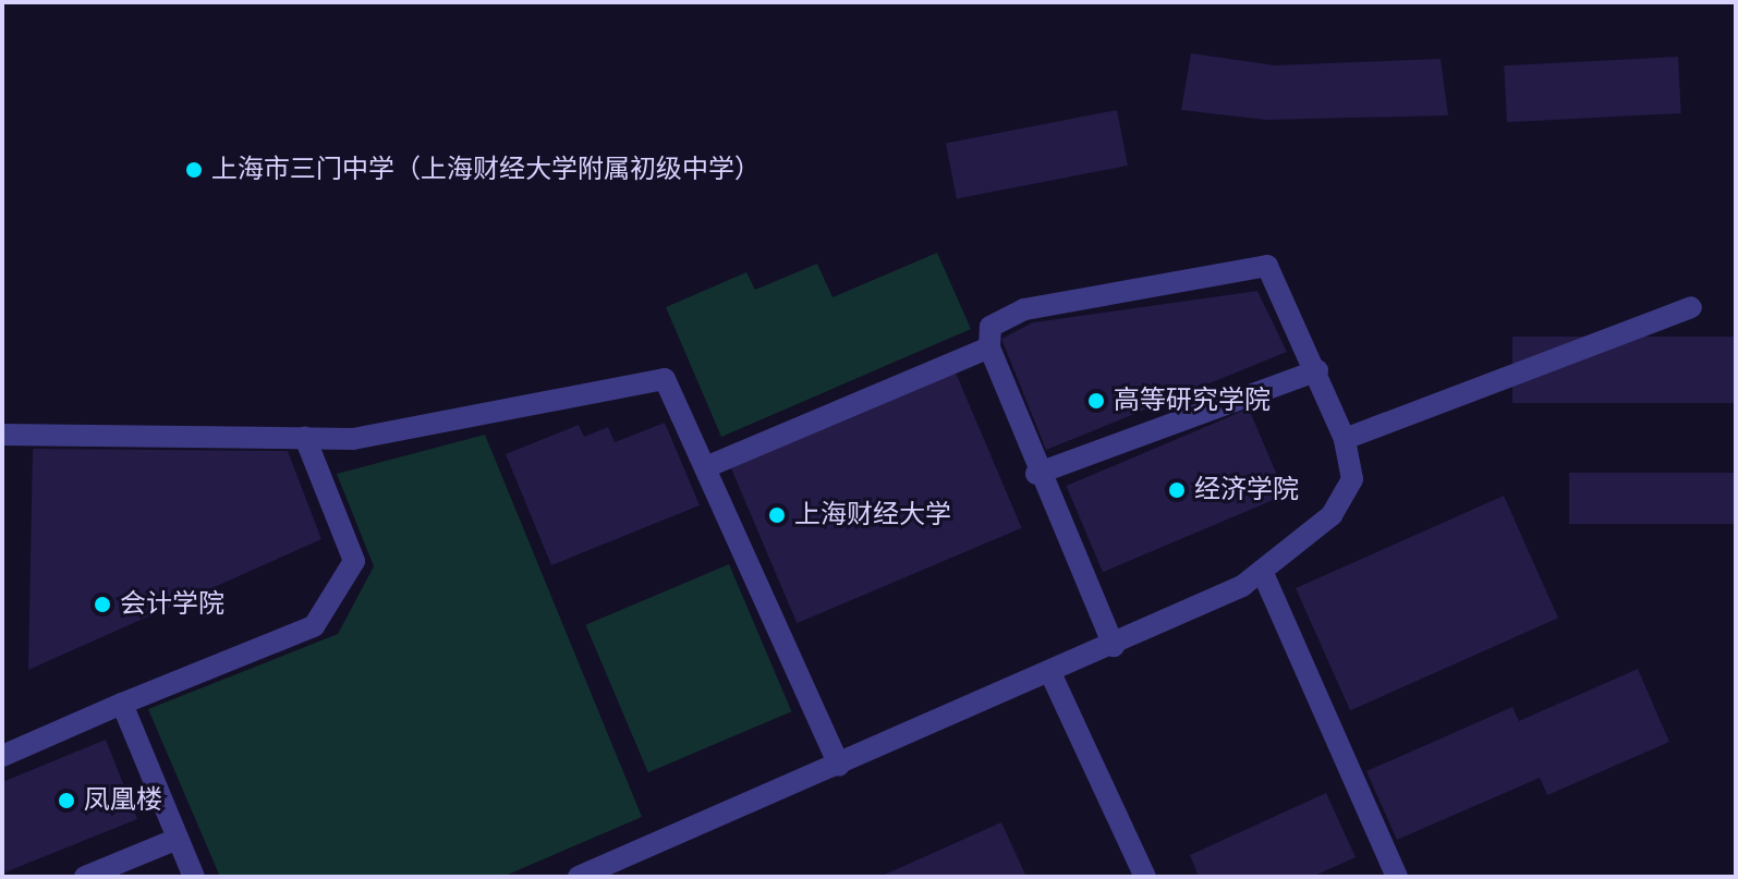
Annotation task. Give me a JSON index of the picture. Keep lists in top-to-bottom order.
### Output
{
  "places": [
    "上海市三门中学（上海财经大学附属初级中学）",
    "高等研究学院",
    "经济学院",
    "上海财经大学",
    "会计学院",
    "凤凰楼"
  ]
}
